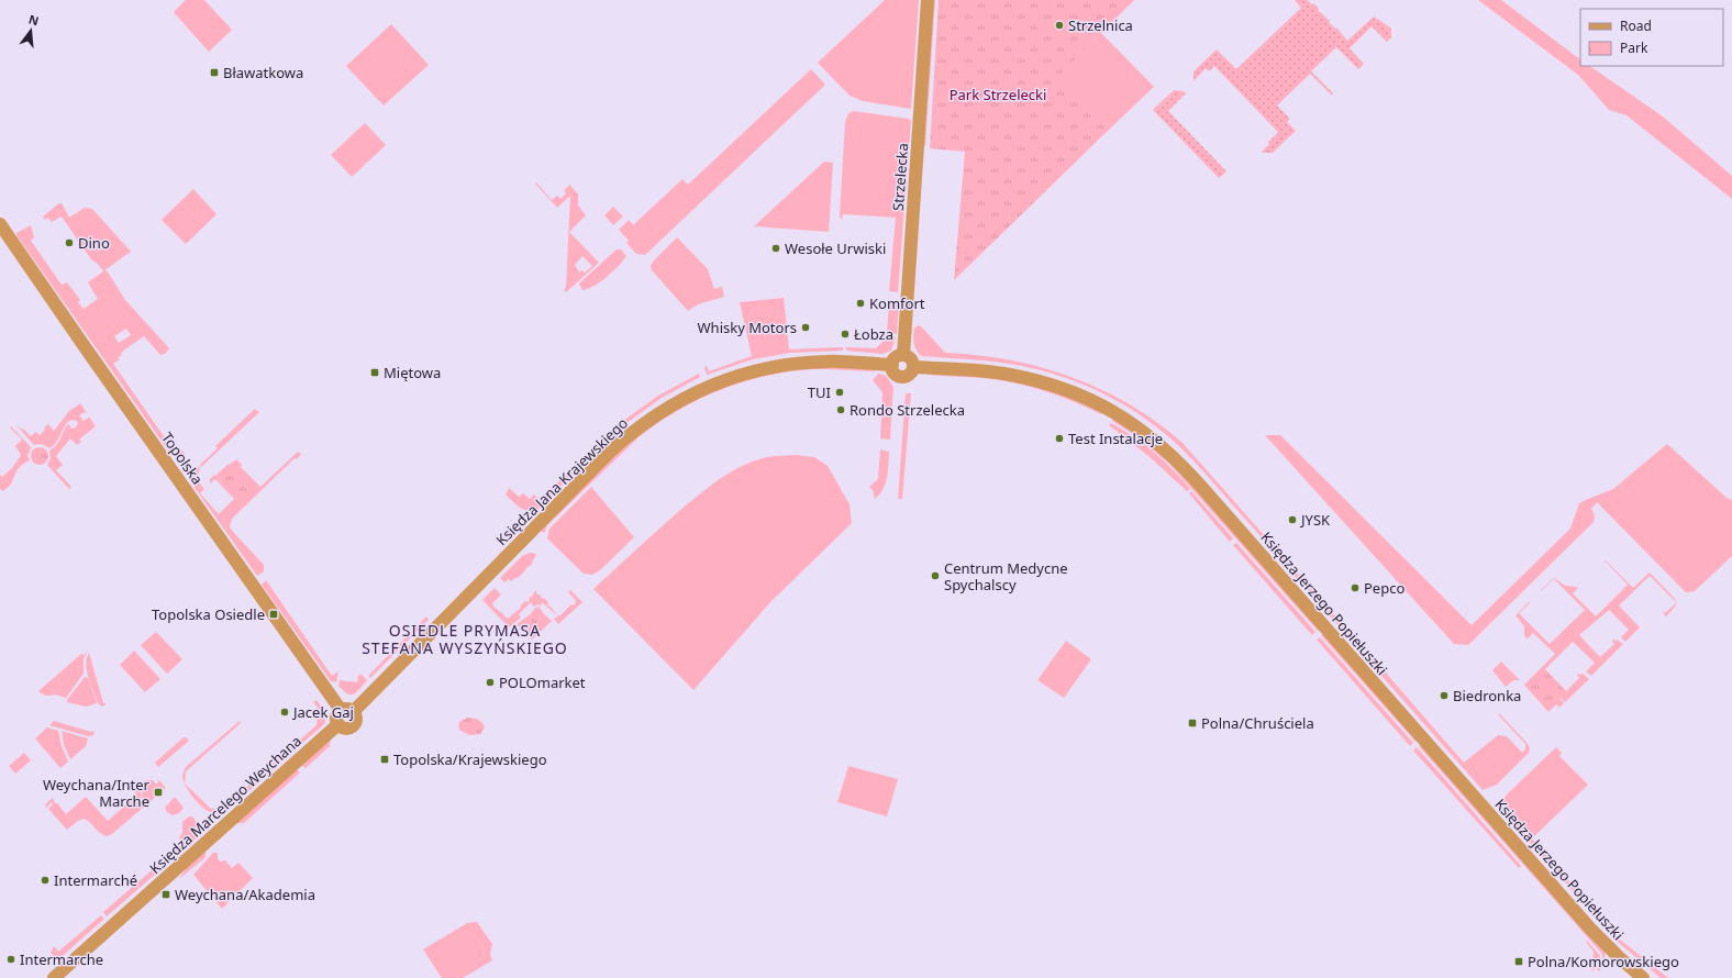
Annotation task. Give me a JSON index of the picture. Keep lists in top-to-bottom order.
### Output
{
  "streets": {
    "street": [
      "Strzelecka",
      "Topolska",
      "Księdza Jana Krajewskiego",
      "Księdza Jerzego Popiełuszki",
      "Księdza Marcelego Weychana"
    ]
  },
  "crossings": [
    ["Strzelecka", "Księdza Jana Krajewskiego"],
    ["Strzelecka", "Księdza Jerzego Popiełuszki"],
    ["Topolska", "Księdza Jana Krajewskiego"],
    ["Topolska", "Księdza Marcelego Weychana"],
    ["Księdza Jana Krajewskiego", "Księdza Jerzego Popiełuszki"],
    ["Księdza Jana Krajewskiego", "Księdza Marcelego Weychana"]
  ],
  "districts": ["OSIEDLE PRYMASA STEFANA WYSZYŃSKIEGO"],
  "parks": ["Park Strzelecki"],
  "places": {
    "other": [
      "Strzelnica",
      "Dino",
      "Wesołe Urwiski",
      "Komfort",
      "Whisky Motors",
      "Łobza",
      "TUI",
      "Rondo Strzelecka",
      "Test Instalacje",
      "JYSK",
      "Centrum Medycne Spychalscy",
      "Pepco",
      "POLOmarket",
      "Biedronka",
      "Jacek Gaj",
      "Intermarché",
      "Intermarche"
    ],
    "transit": [
      "Bławatkowa",
      "Miętowa",
      "Topolska Osiedle",
      "Polna/Chruściela",
      "Topolska/Krajewskiego",
      "Weychana/Inter Marche",
      "Weychana/Akademia",
      "Polna/Komorowskiego"
    ]
  },
  "legend": ["Road", "Park"],
  "north": "top"
}
